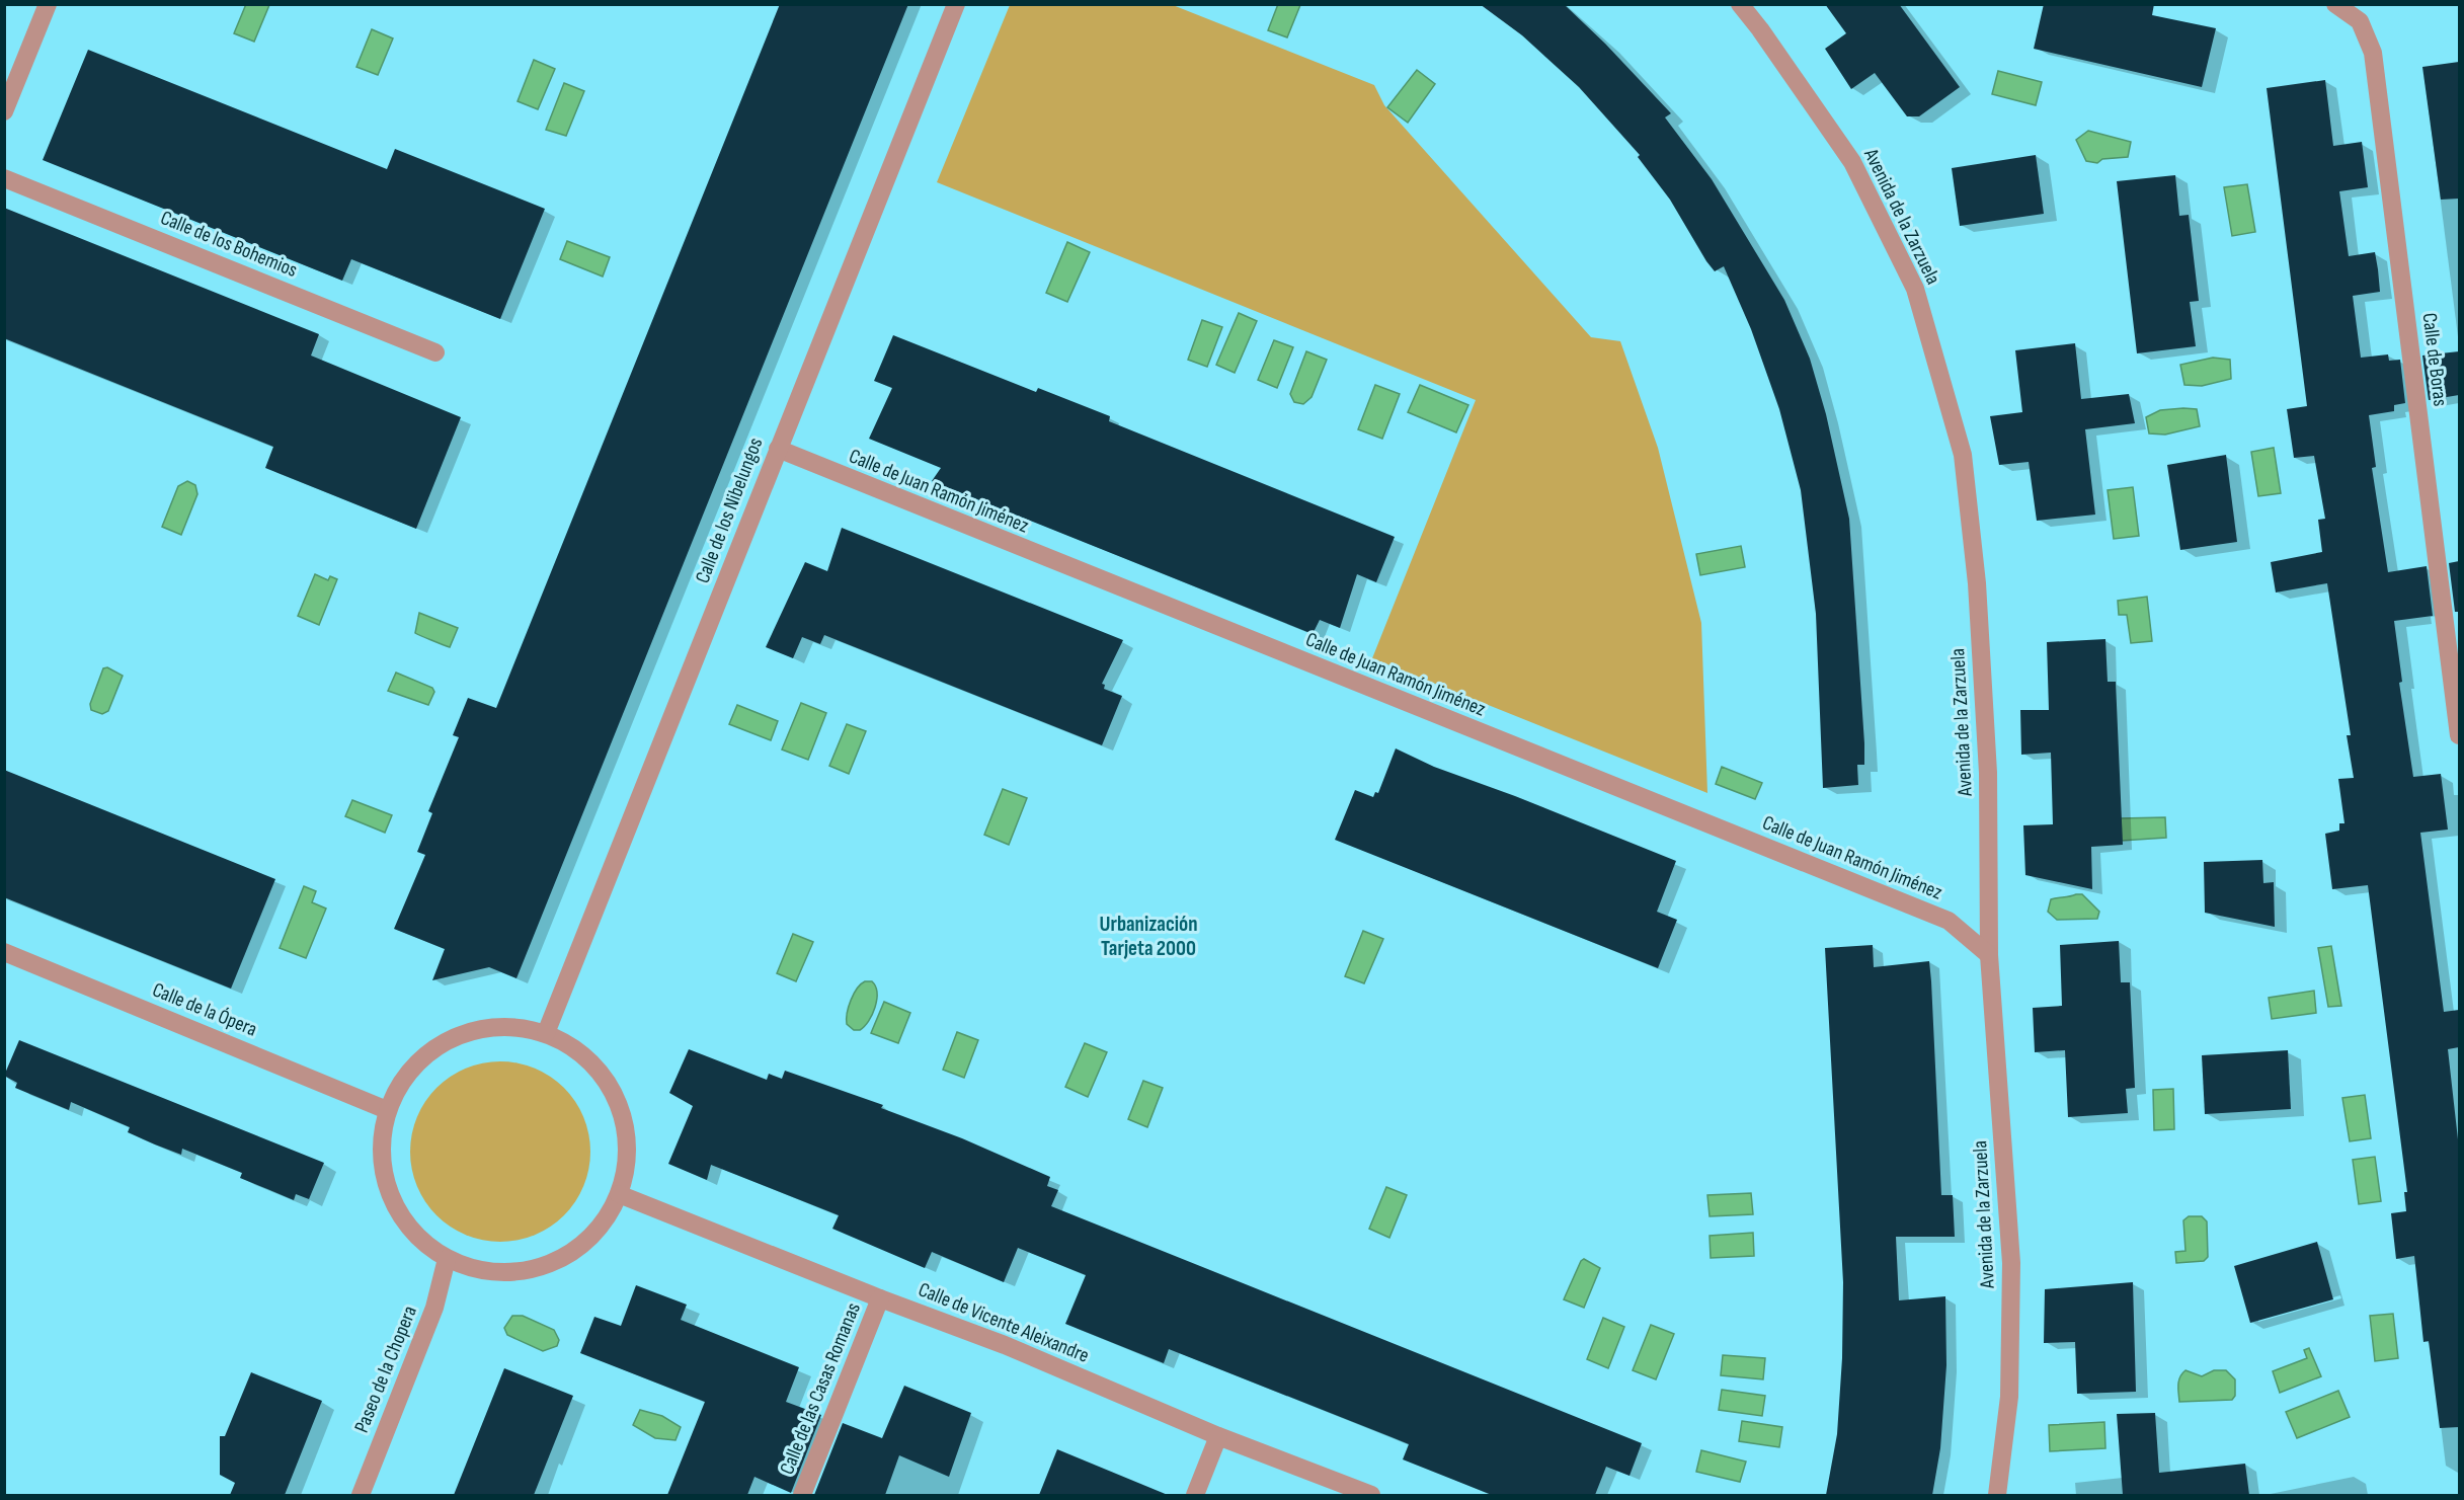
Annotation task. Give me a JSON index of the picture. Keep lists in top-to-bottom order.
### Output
{
  "streets": {
    "street": [
      "Avenida de la Zarzuela",
      "Calle de los Bohemios",
      "Calle de Boras",
      "Calle de Juan Ramón Jiménez",
      "Calle de los Nibelungos",
      "Calle de la Ópera",
      "Calle de Vicente Aleixandre",
      "Paseo de la Chopera",
      "Calle de las Casas Romanas"
    ]
  },
  "crossings": [
    ["Avenida de la Zarzuela", "Calle de Juan Ramón Jiménez"],
    ["Calle de Juan Ramón Jiménez", "Calle de los Nibelungos"],
    ["Calle de Vicente Aleixandre", "Calle de las Casas Romanas"]
  ],
  "districts": ["Urbanización Tarjeta 2000"]
}
